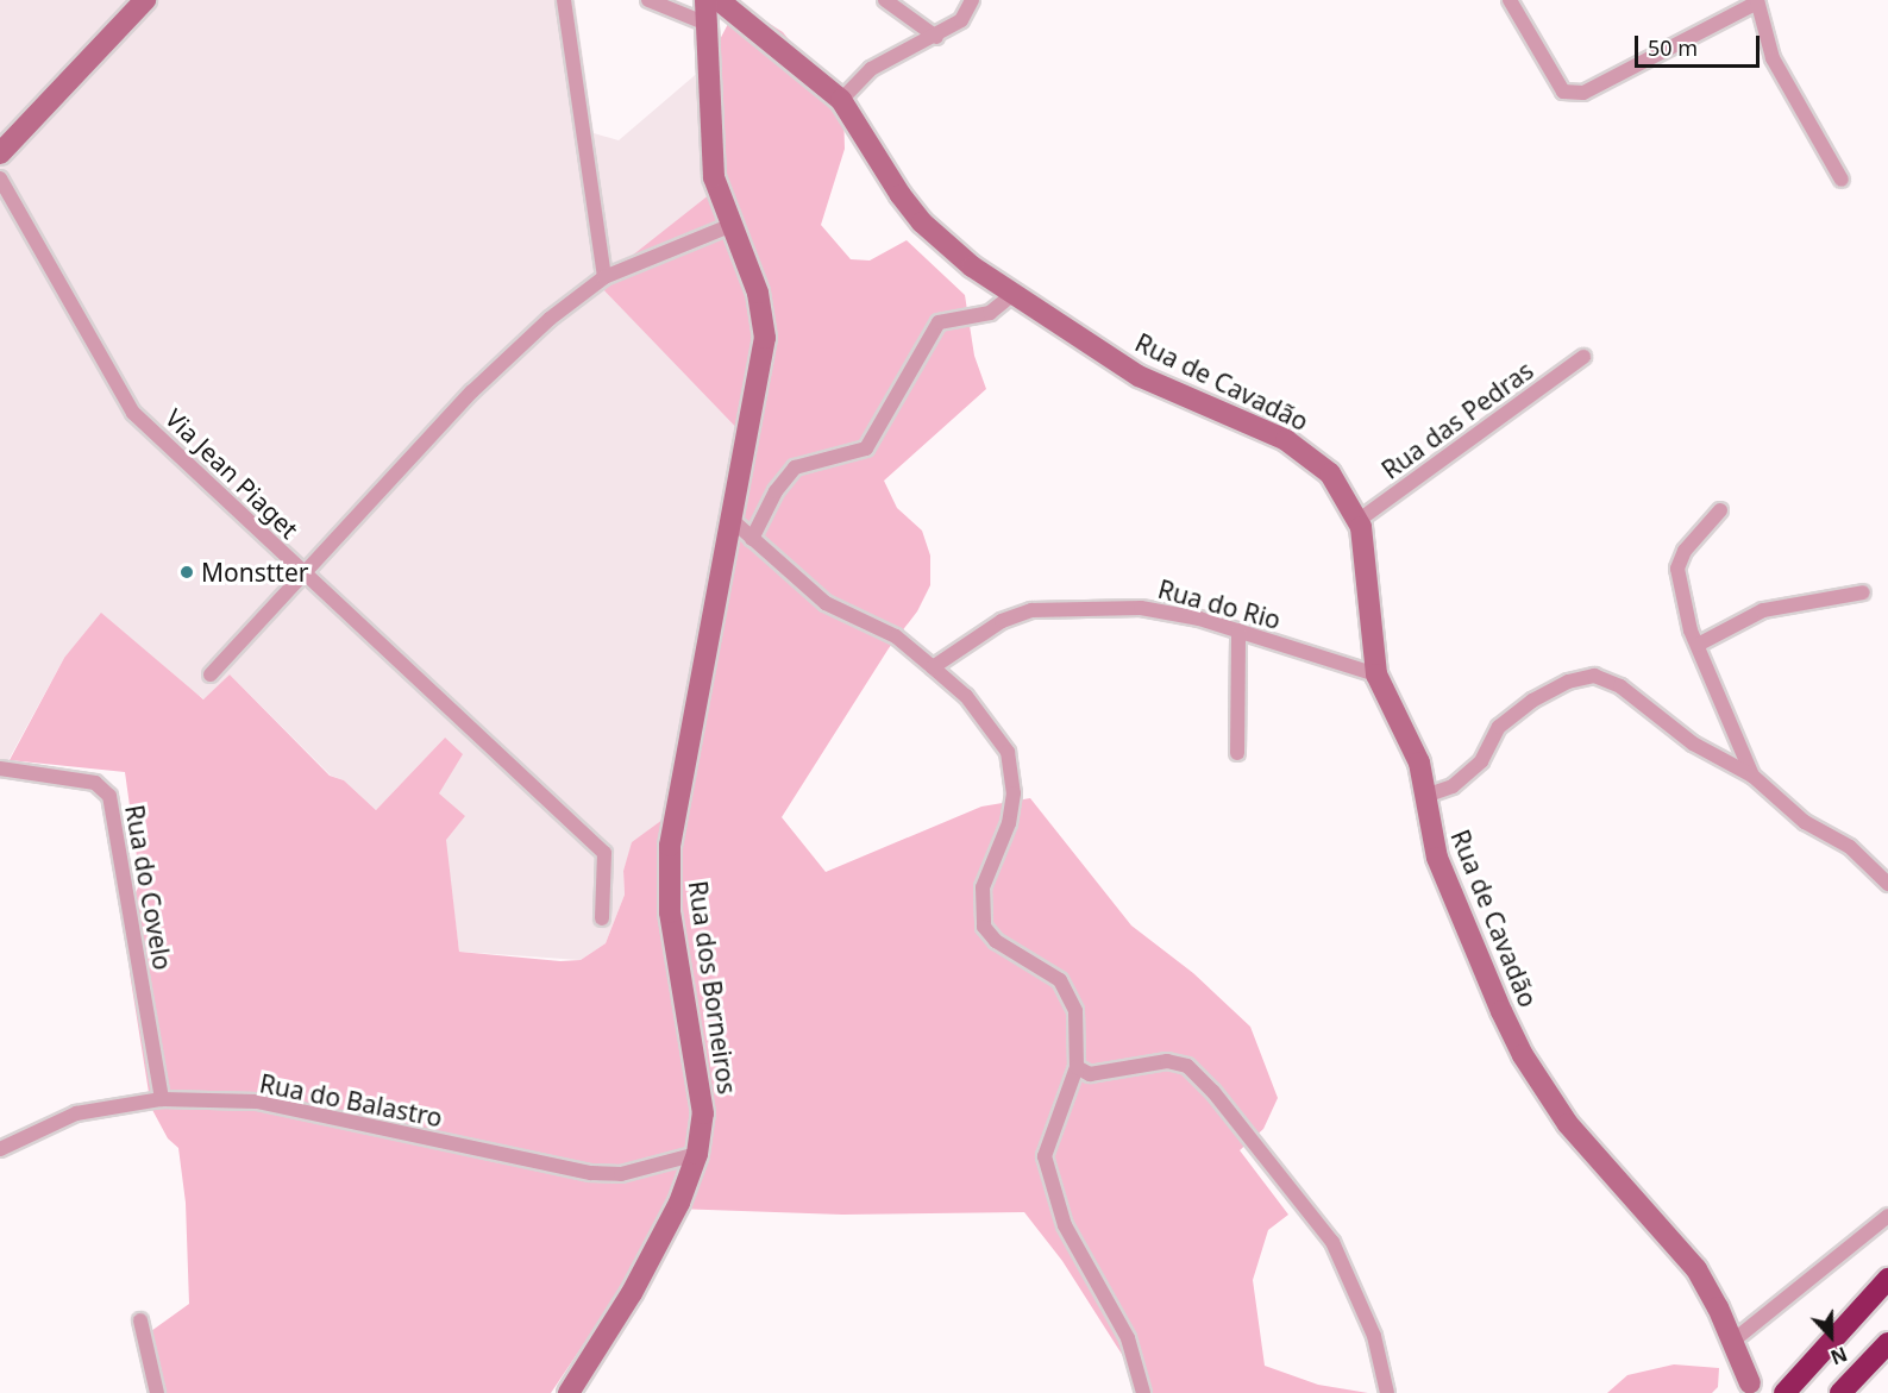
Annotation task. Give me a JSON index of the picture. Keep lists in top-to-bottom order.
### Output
{
  "streets": {
    "street": [
      "Rua de Cavadão",
      "Rua das Pedras",
      "Via Jean Piaget",
      "Rua do Rio",
      "Rua do Covelo",
      "Rua dos Borneiros",
      "Rua do Balastro"
    ]
  },
  "crossings": [
    ["Rua de Cavadão", "Rua das Pedras"],
    ["Rua de Cavadão", "Rua do Rio"],
    ["Rua do Covelo", "Rua do Balastro"],
    ["Rua dos Borneiros", "Rua do Balastro"]
  ],
  "places": ["Monstter"],
  "scale_bar": "50 m",
  "north": "bottom"
}
